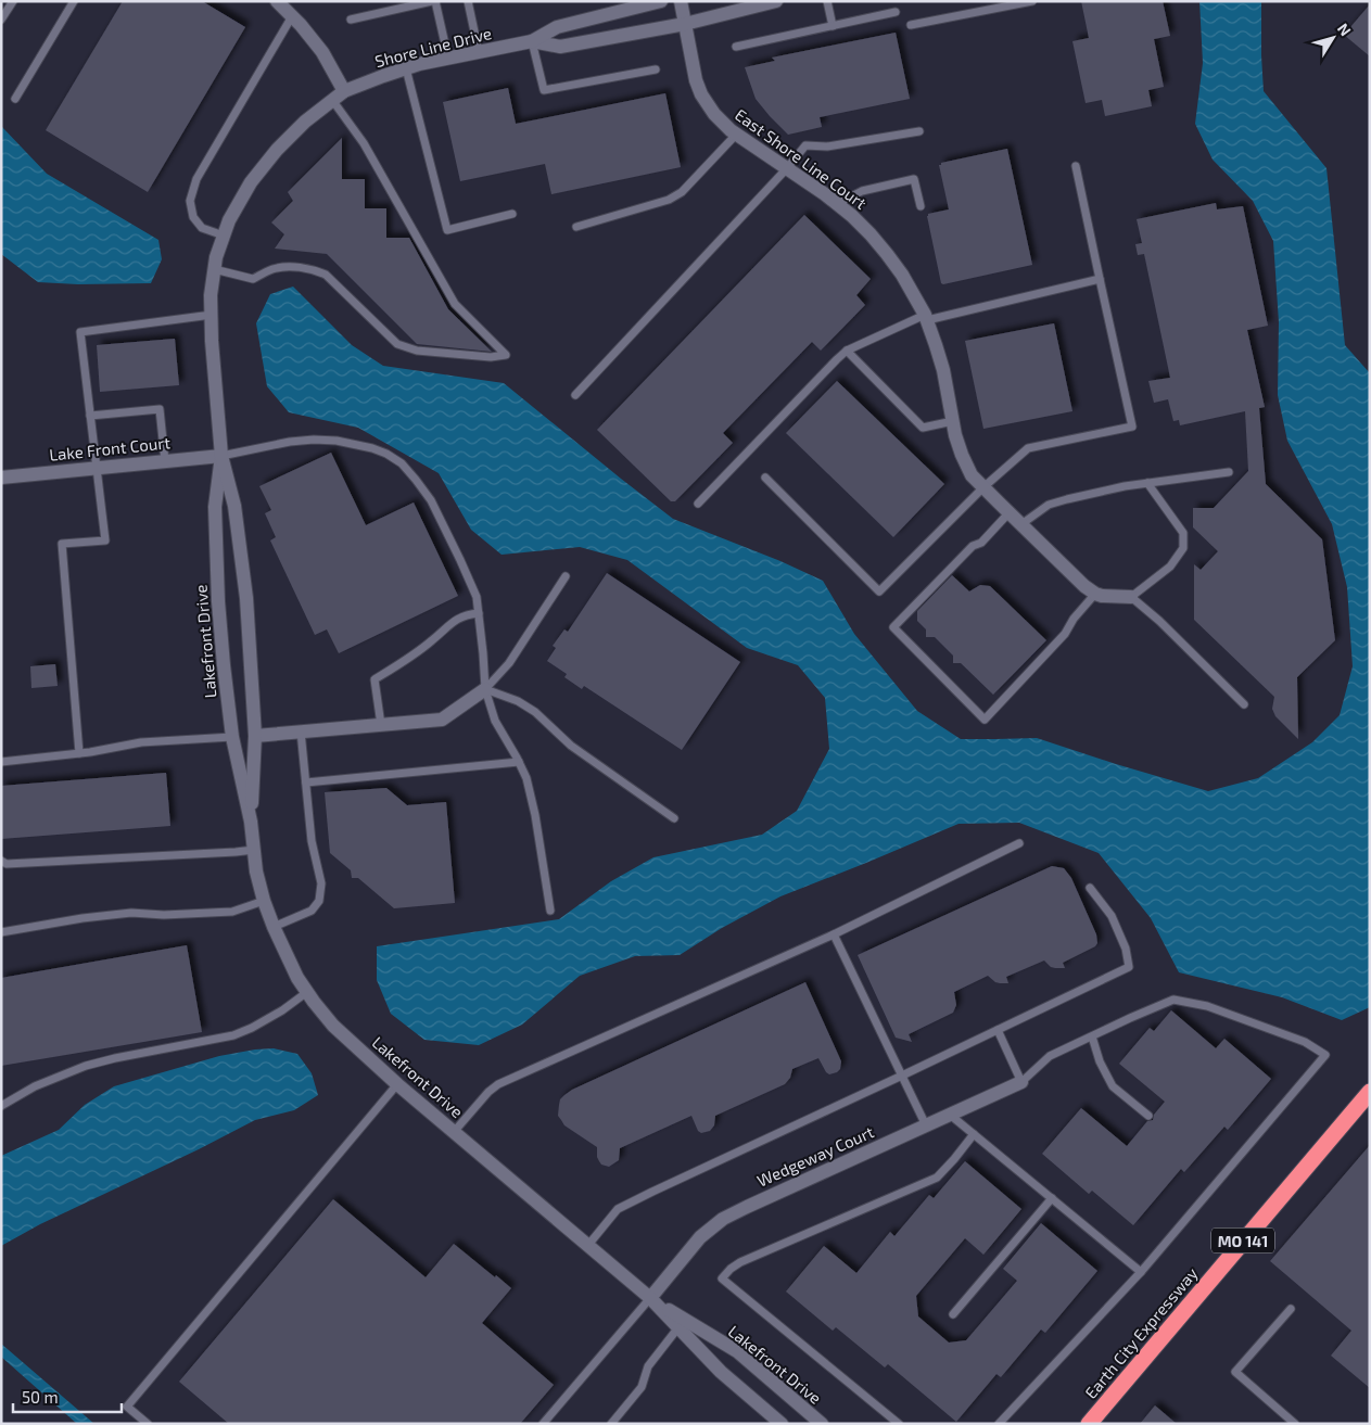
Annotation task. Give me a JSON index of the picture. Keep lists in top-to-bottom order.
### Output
{
  "streets": {
    "highway": ["MO 141", "Earth City Expressway"],
    "street": [
      "Shore Line Drive",
      "East Shore Line Court",
      "Lake Front Court",
      "Lakefront Drive",
      "Wedgeway Court"
    ]
  },
  "crossings": [
    ["Shore Line Drive", "Lakefront Drive"],
    ["Lake Front Court", "Lakefront Drive"],
    ["Lakefront Drive", "Wedgeway Court"]
  ],
  "scale_bar": "50 m",
  "north": "top right"
}
